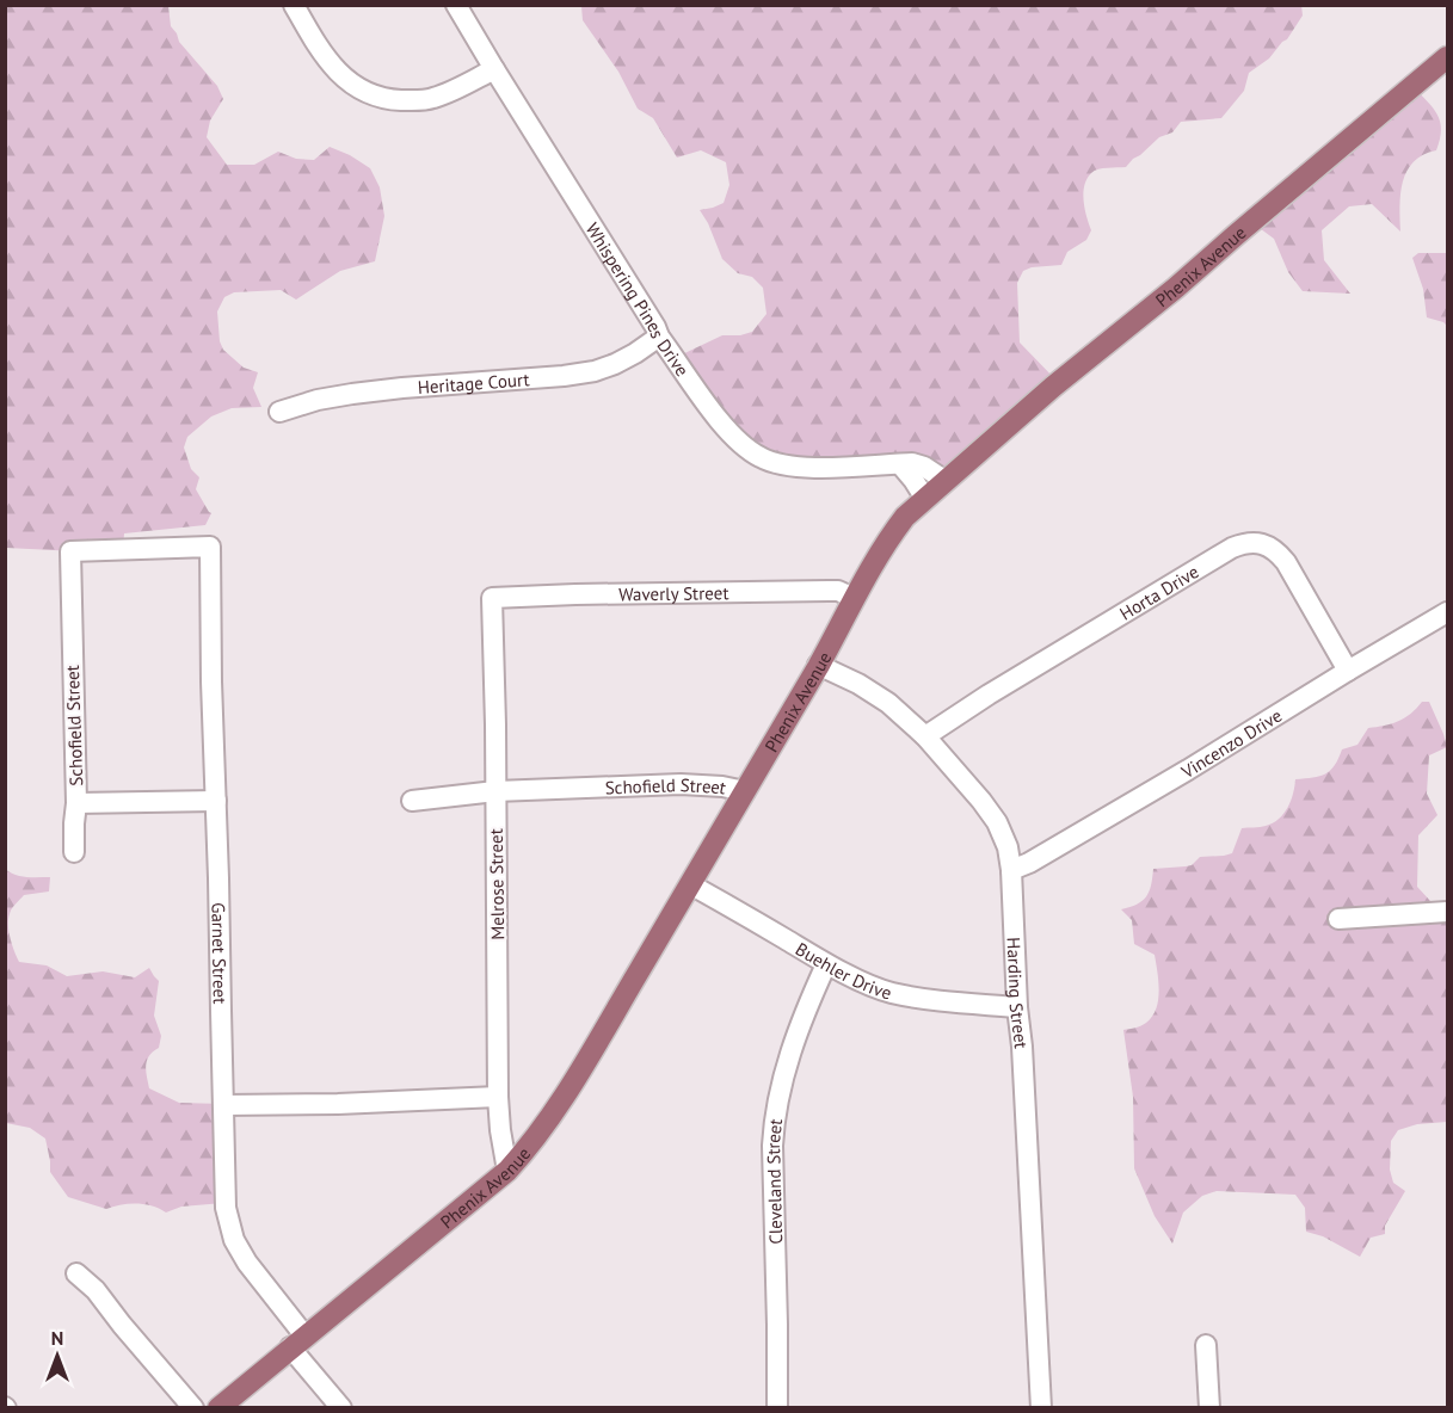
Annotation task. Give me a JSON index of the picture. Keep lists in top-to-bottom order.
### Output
{
  "streets": {
    "main road": ["Phenix Avenue"],
    "street": [
      "Whispering Pines Drive",
      "Heritage Court",
      "Waverly Street",
      "Horta Drive",
      "Schofield Street",
      "Vincenzo Drive",
      "Melrose Street",
      "Garnet Street",
      "Buehler Drive",
      "Harding Street",
      "Cleveland Street"
    ]
  },
  "crossings": [
    ["Phenix Avenue", "Whispering Pines Drive"],
    ["Phenix Avenue", "Waverly Street"],
    ["Phenix Avenue", "Schofield Street"],
    ["Phenix Avenue", "Melrose Street"],
    ["Phenix Avenue", "Garnet Street"],
    ["Phenix Avenue", "Buehler Drive"],
    ["Phenix Avenue", "Harding Street"],
    ["Whispering Pines Drive", "Heritage Court"],
    ["Waverly Street", "Melrose Street"],
    ["Horta Drive", "Vincenzo Drive"],
    ["Horta Drive", "Harding Street"],
    ["Schofield Street", "Melrose Street"],
    ["Schofield Street", "Garnet Street"],
    ["Vincenzo Drive", "Harding Street"],
    ["Buehler Drive", "Harding Street"],
    ["Buehler Drive", "Cleveland Street"]
  ],
  "north": "top"
}
